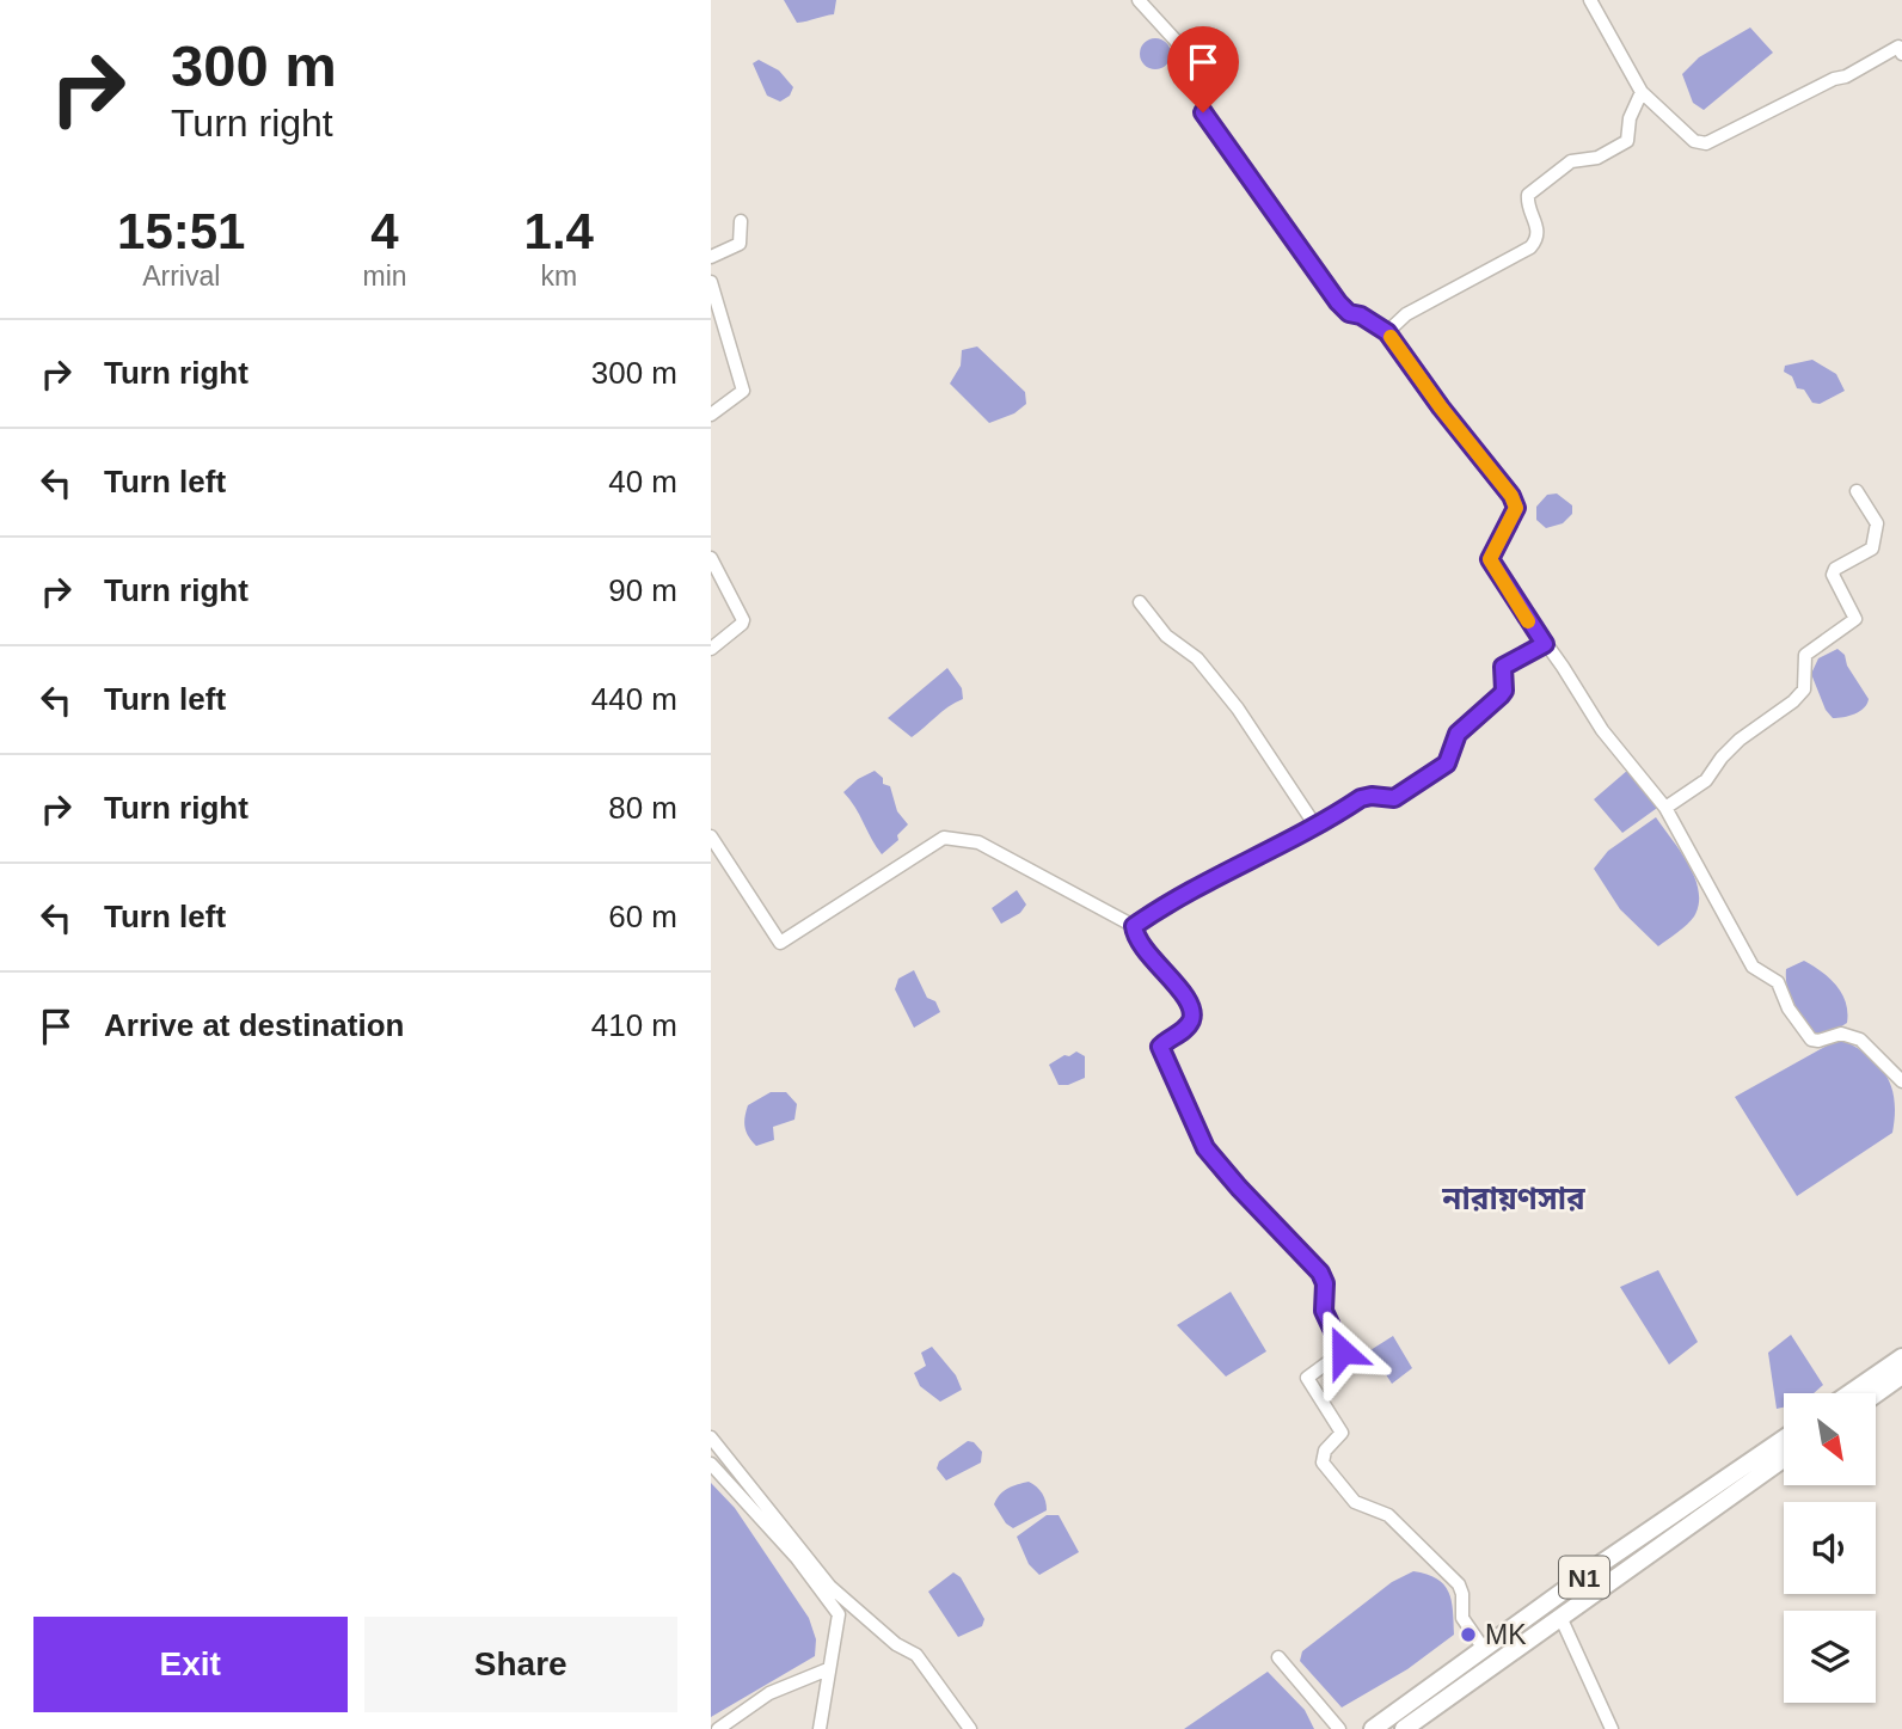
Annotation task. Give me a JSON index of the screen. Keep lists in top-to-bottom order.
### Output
{
  "streets": {
    "highway": ["N1"]
  },
  "districts": ["নারায়ণসার"],
  "places": ["MK"],
  "north": "bottom right",
  "page": {
    "turn": ["300 m", "Turn right"],
    "eta": [
      "15:51",
      "Arrival",
      "4",
      "min",
      "1.4",
      "km"
    ],
    "list": [
      {
        "name": "Turn right",
        "value": "300 m"
      },
      {
        "name": "Turn left",
        "value": "40 m"
      },
      {
        "name": "Turn right",
        "value": "90 m"
      },
      {
        "name": "Turn left",
        "value": "440 m"
      },
      {
        "name": "Turn right",
        "value": "80 m"
      },
      {
        "name": "Turn left",
        "value": "60 m"
      },
      {
        "name": "Arrive at destination",
        "value": "410 m"
      }
    ],
    "buttons": ["Exit", "Share"]
  }
}
